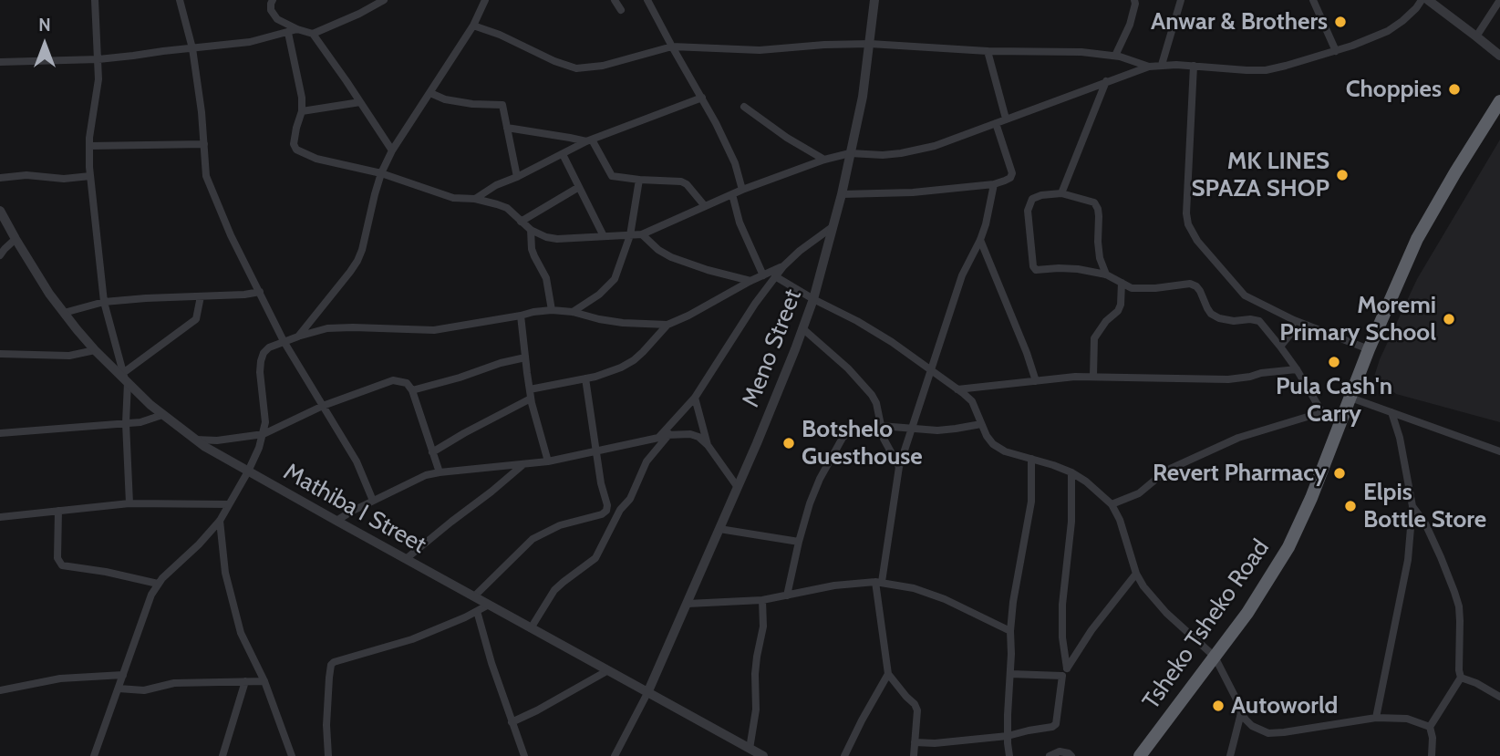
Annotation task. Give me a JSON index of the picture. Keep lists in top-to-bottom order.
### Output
{
  "streets": {
    "highway": ["Tsheko Tsheko Road"],
    "street": ["Meno Street", "Mathiba I Street"]
  },
  "crossings": [
    ["Meno Street", "Mathiba I Street"]
  ],
  "places": [
    "Anwar & Brothers",
    "Choppies",
    "MK LINES SPAZA SHOP",
    "Moremi Primary School",
    "Pula Cash'n Carry",
    "Botshelo Guesthouse",
    "Revert Pharmacy",
    "Elpis Bottle Store",
    "Autoworld"
  ],
  "north": "top"
}
